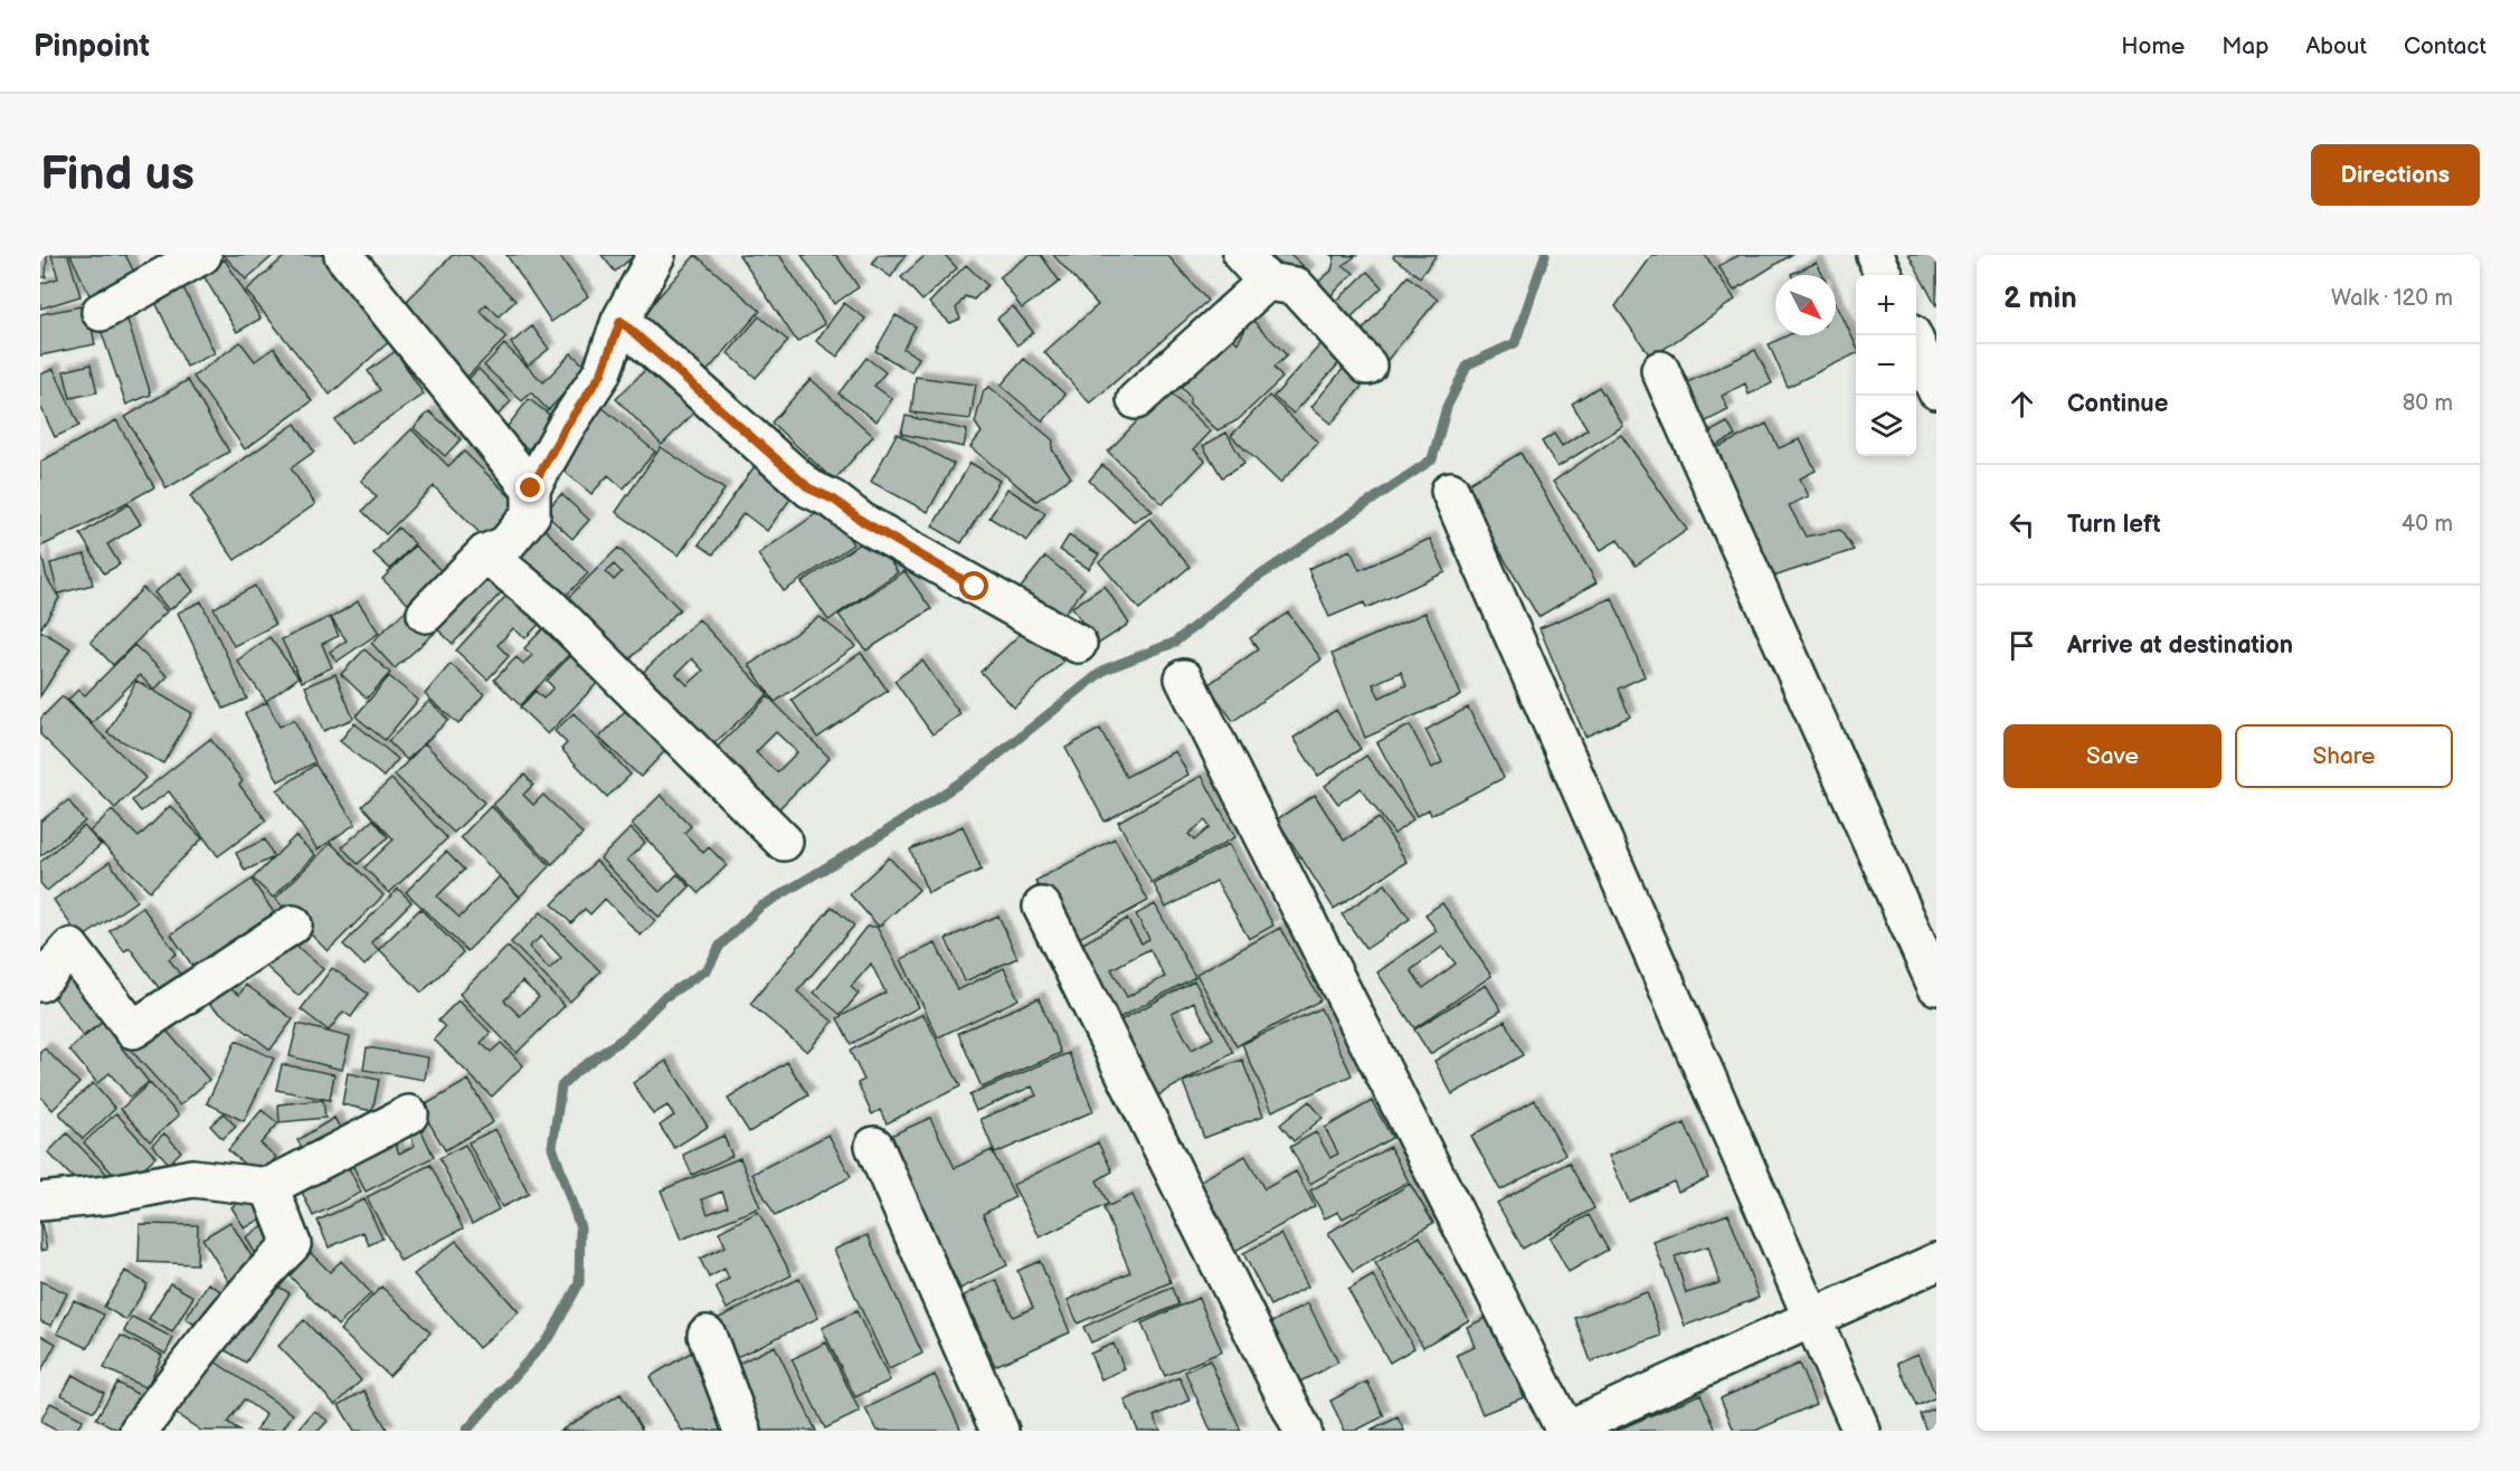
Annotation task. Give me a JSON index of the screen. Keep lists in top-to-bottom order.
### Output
{
  "north": "bottom right",
  "page": {
    "header": "Pinpoint",
    "nav": [
      "Home",
      "Map",
      "About",
      "Contact"
    ],
    "buttons": [
      "Directions",
      ["Save", "Share"]
    ],
    "title": "Find us",
    "heading": ["2 min", "Walk · 120 m"],
    "map_buttons": ["+", "−"],
    "list": [
      ["Continue", "80 m"],
      ["Turn left", "40 m"],
      "Arrive at destination"
    ]
  }
}
